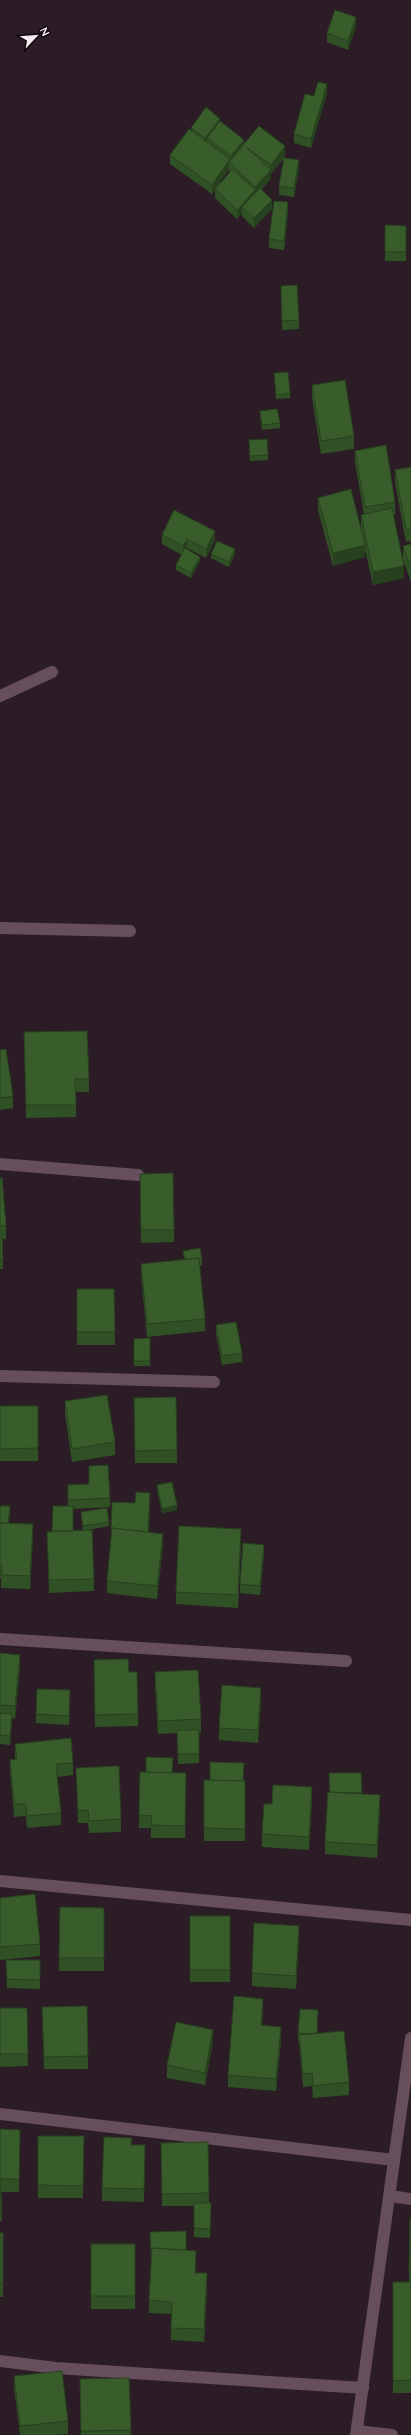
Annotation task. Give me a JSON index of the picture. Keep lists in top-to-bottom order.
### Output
{
  "north": "top right"
}
